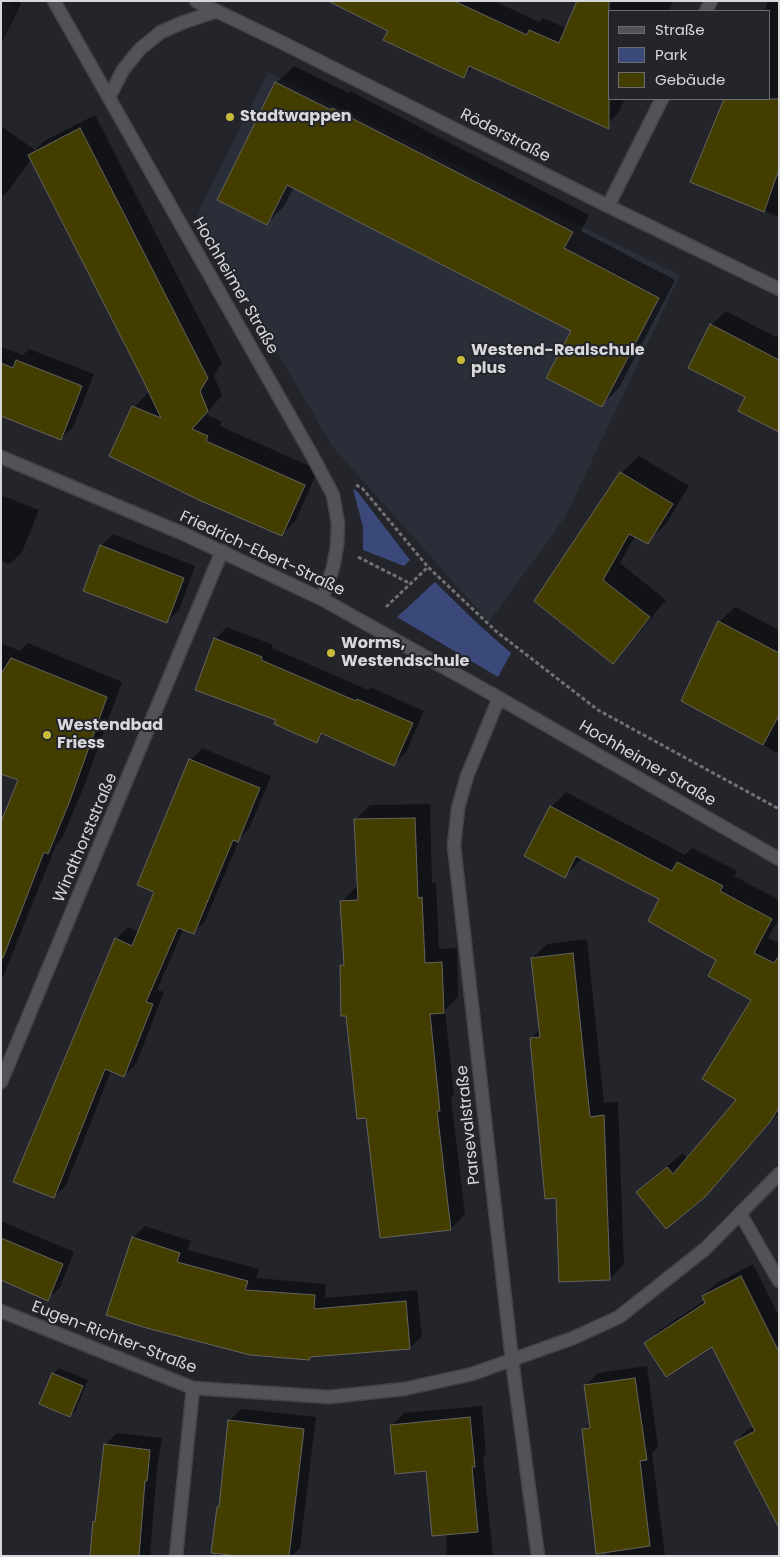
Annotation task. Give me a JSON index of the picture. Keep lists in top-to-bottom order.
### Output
{
  "streets": {
    "street": [
      "Röderstraße",
      "Hochheimer Straße",
      "Friedrich-Ebert-Straße",
      "Windthorststraße",
      "Parsevalstraße",
      "Eugen-Richter-Straße"
    ]
  },
  "crossings": [
    ["Hochheimer Straße", "Friedrich-Ebert-Straße"],
    ["Hochheimer Straße", "Parsevalstraße"],
    ["Friedrich-Ebert-Straße", "Windthorststraße"],
    ["Friedrich-Ebert-Straße", "Parsevalstraße"],
    ["Parsevalstraße", "Eugen-Richter-Straße"]
  ],
  "places": [
    "Stadtwappen",
    "Westend-Realschule plus",
    "Worms, Westendschule",
    "Westendbad Friess"
  ],
  "legend": ["Straße", "Park", "Gebäude"]
}
